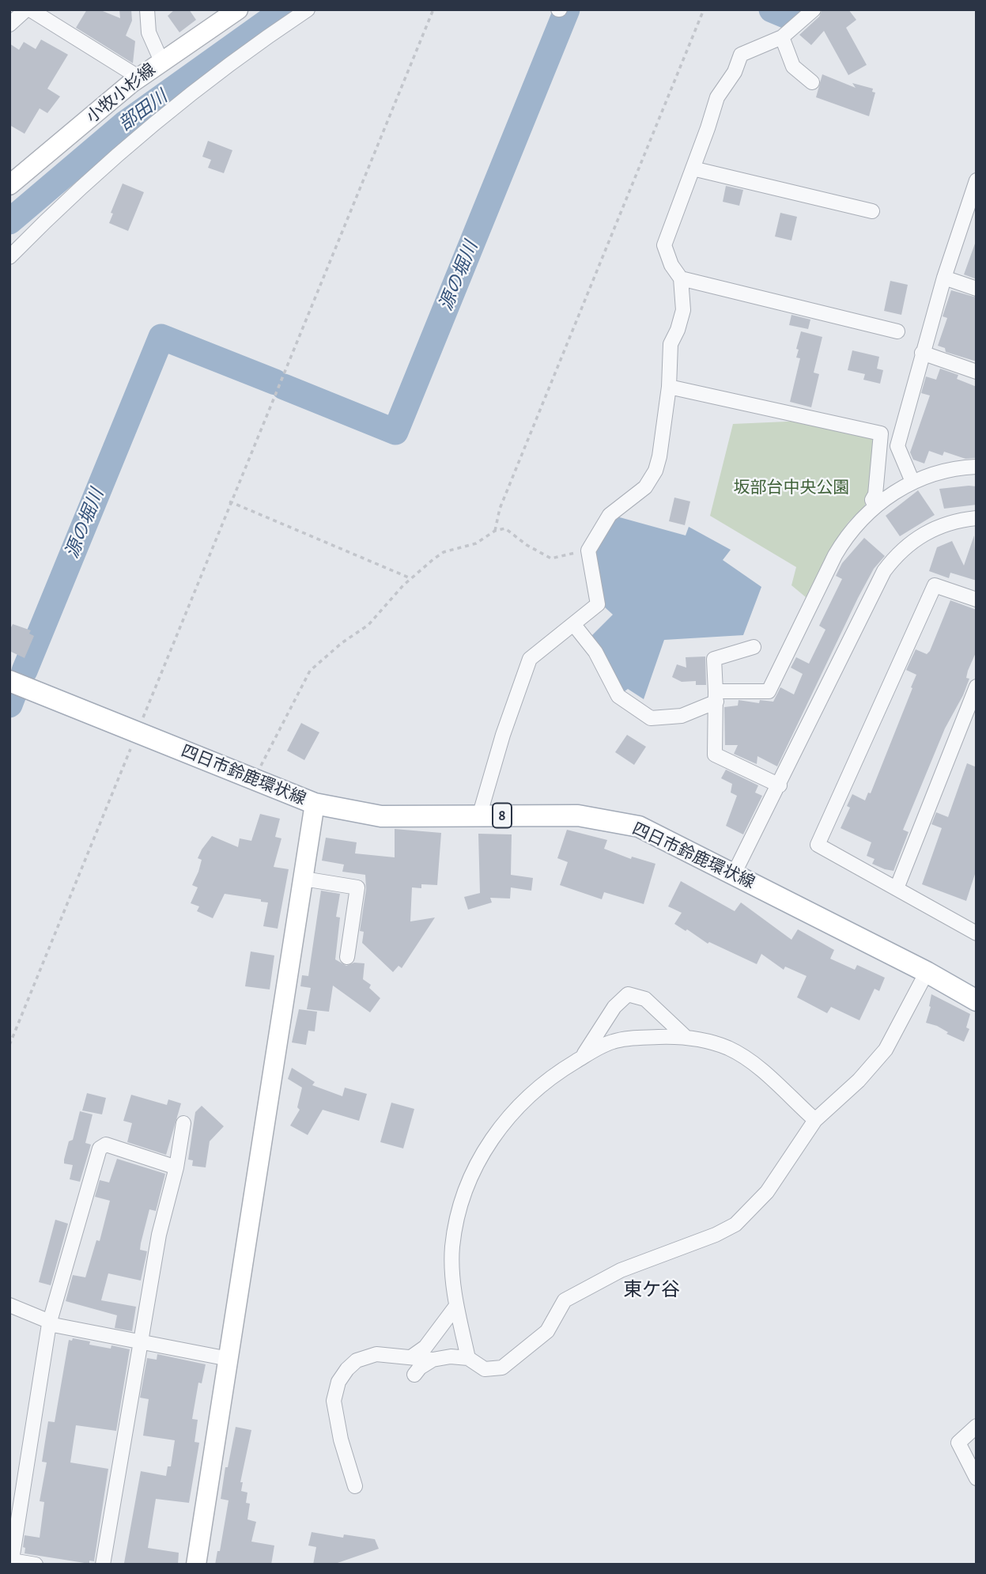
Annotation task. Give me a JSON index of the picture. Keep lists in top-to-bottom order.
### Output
{
  "streets": {
    "main road": ["四日市鈴鹿環状線", "8"],
    "street": ["小牧小杉線"]
  },
  "districts": ["東ケ谷"],
  "water": ["部田川", "源の堀川"],
  "parks": ["坂部台中央公園"]
}
